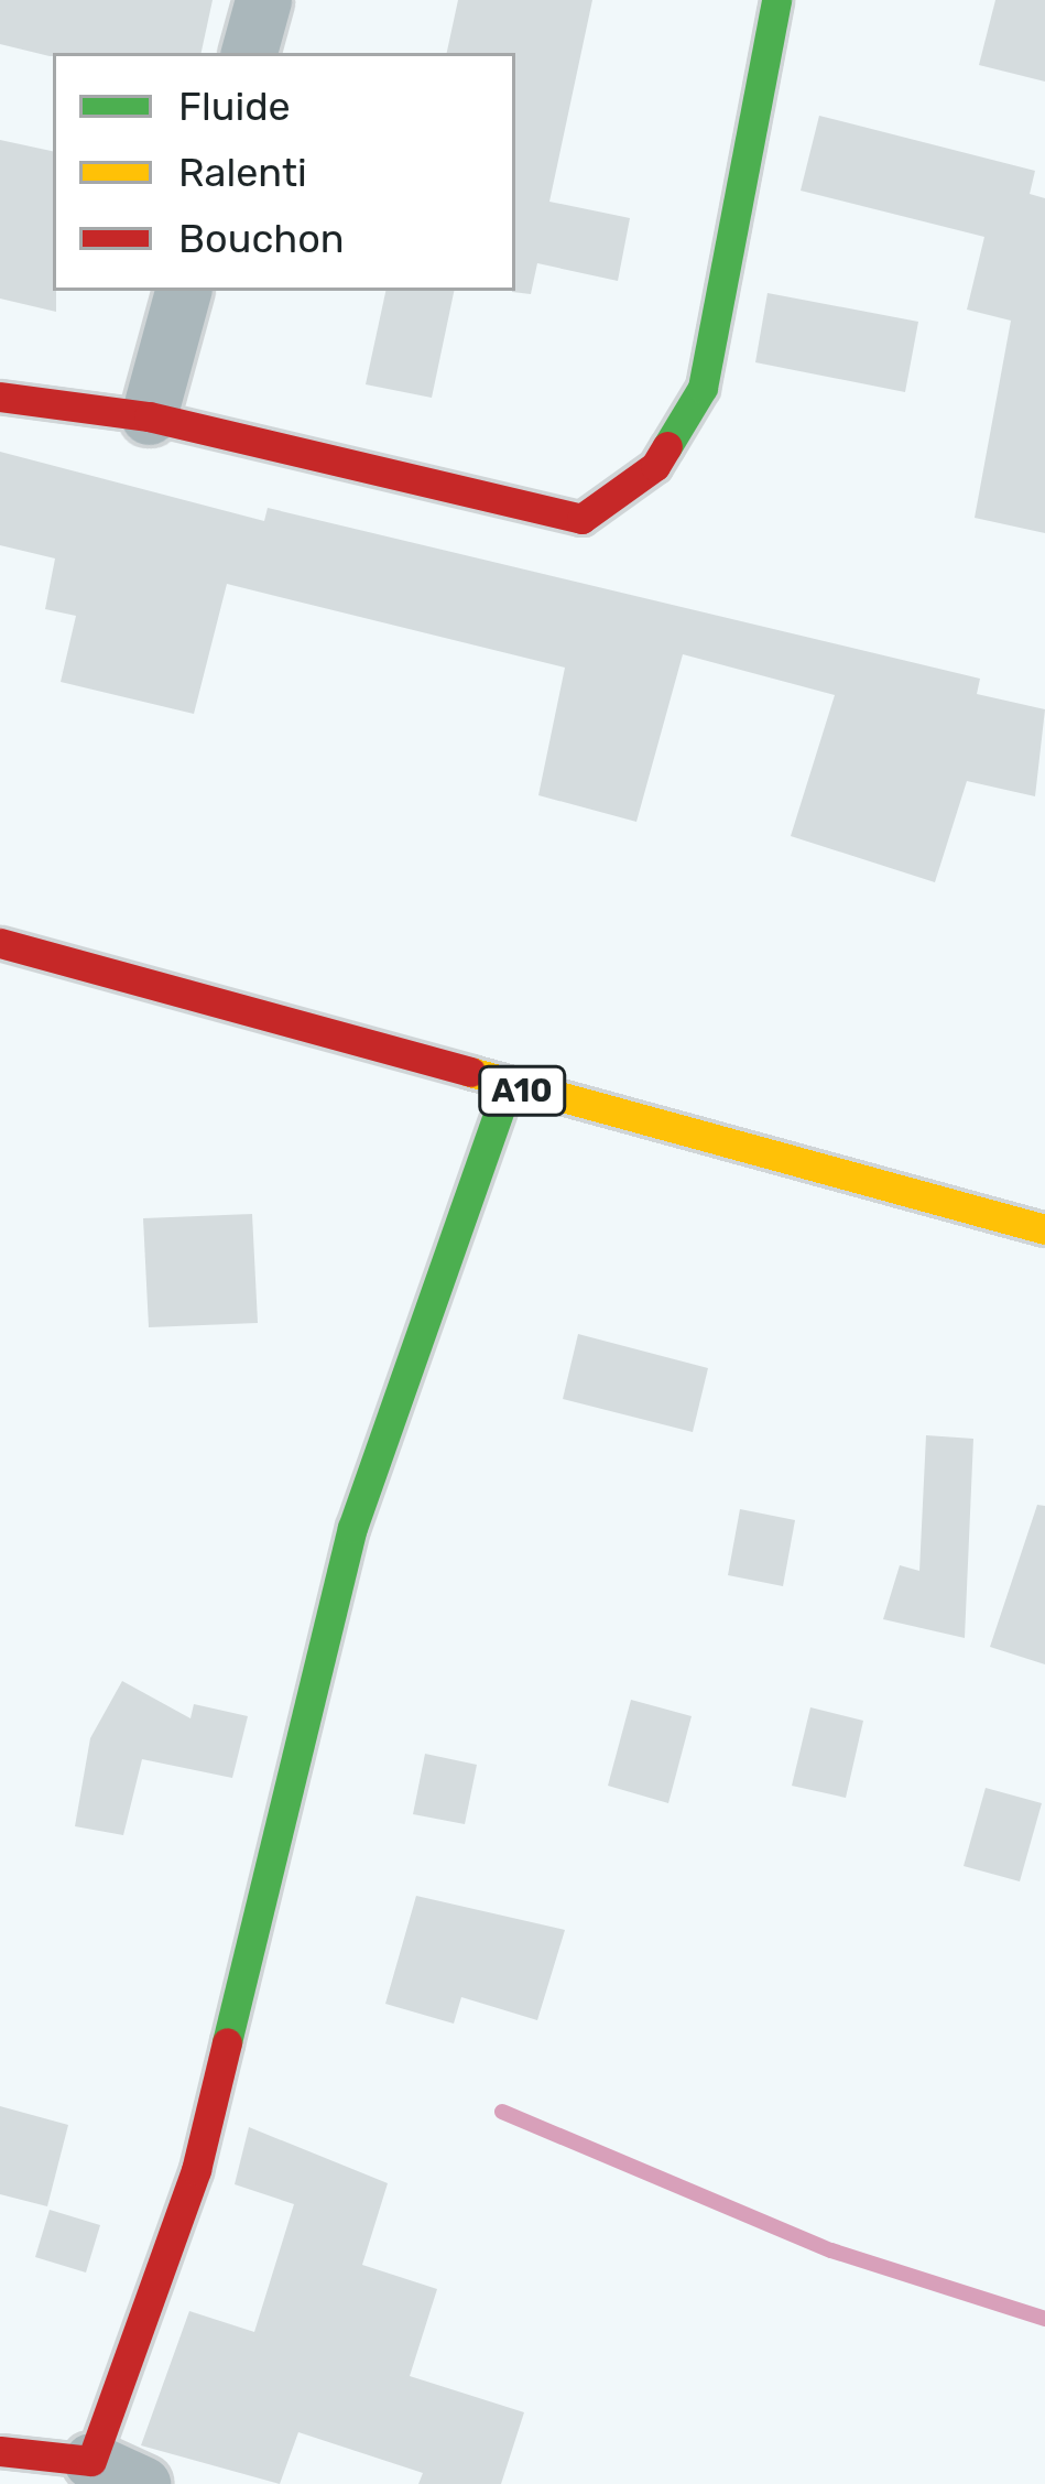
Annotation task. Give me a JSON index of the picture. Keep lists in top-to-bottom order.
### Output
{
  "streets": {
    "street": ["A10"]
  },
  "legend": ["Fluide", "Ralenti", "Bouchon"]
}
